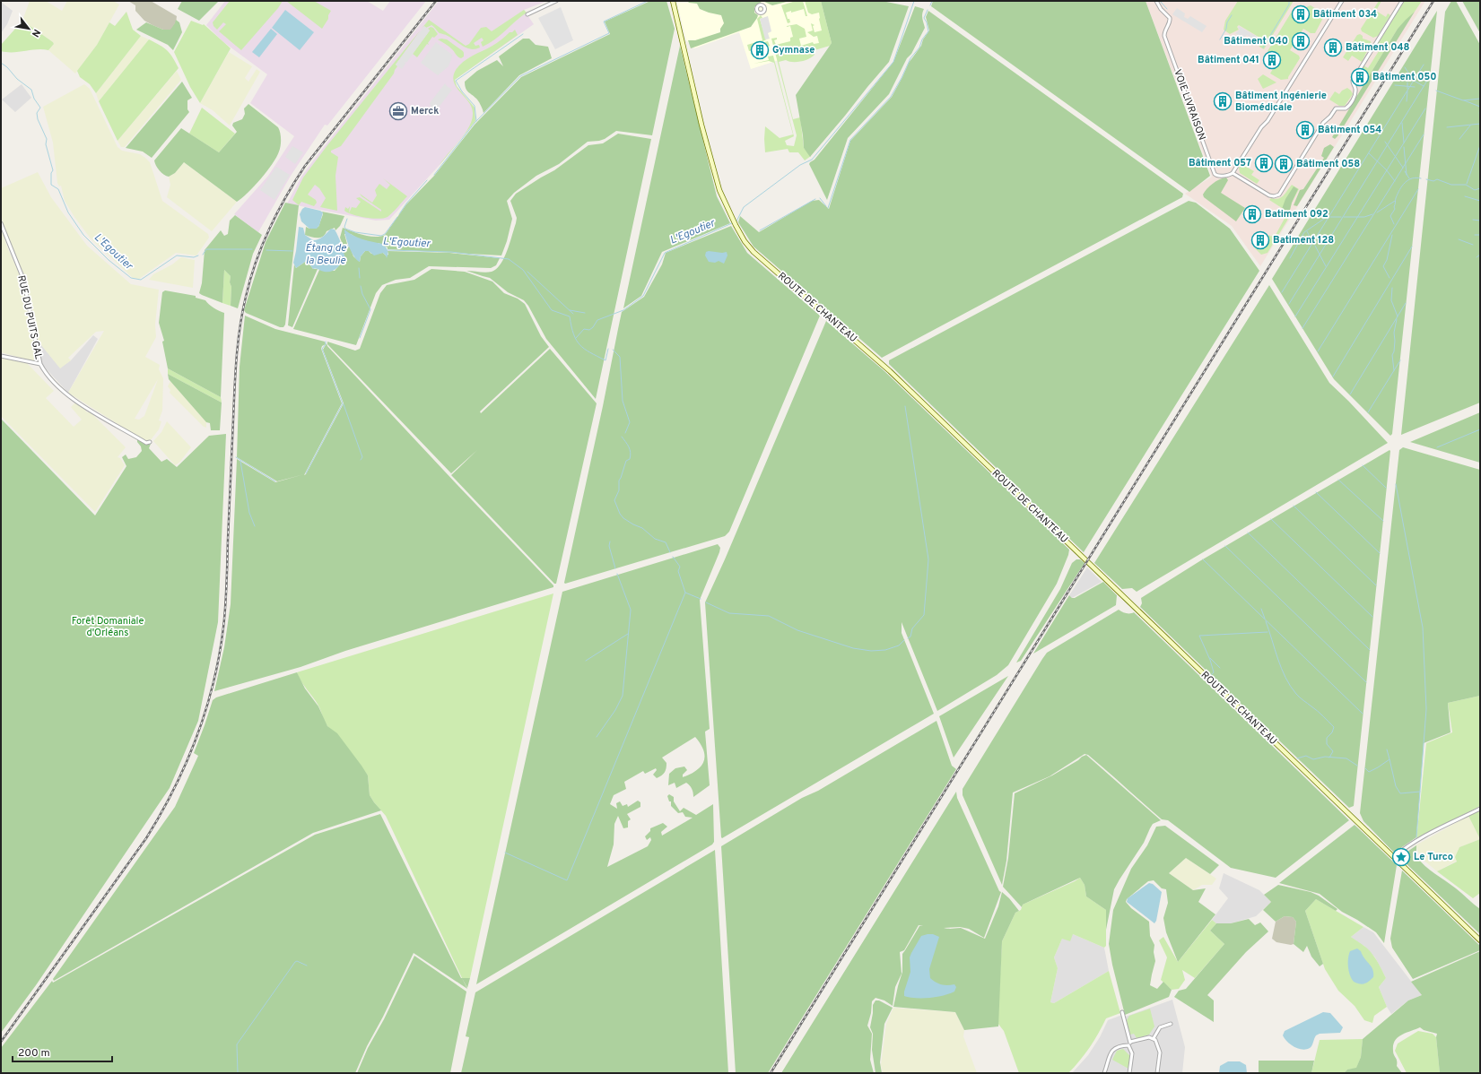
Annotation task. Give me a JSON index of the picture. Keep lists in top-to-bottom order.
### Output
{
  "streets": {
    "main road": ["ROUTE DE CHANTEAU"],
    "street": ["VOIE LIVRAISON", "RUE DU PUITS GAL"]
  },
  "water": ["L'Egoutier", "Étang de la Beulie"],
  "parks": ["Forêt Domaniale d'Orléans"],
  "places": {
    "building": [
      "Bâtiment 034",
      "Bâtiment 040",
      "Bâtiment 048",
      "Gymnase",
      "Bâtiment 041",
      "Bâtiment 050",
      "Bâtiment Ingénierie Biomédicale",
      "Bâtiment 054",
      "Bâtiment 057",
      "Bâtiment 058",
      "Batiment 092",
      "Batiment 128"
    ],
    "office": ["Merck"],
    "place": ["Le Turco"]
  },
  "scale_bar": "200 m",
  "north": "bottom right"
}
